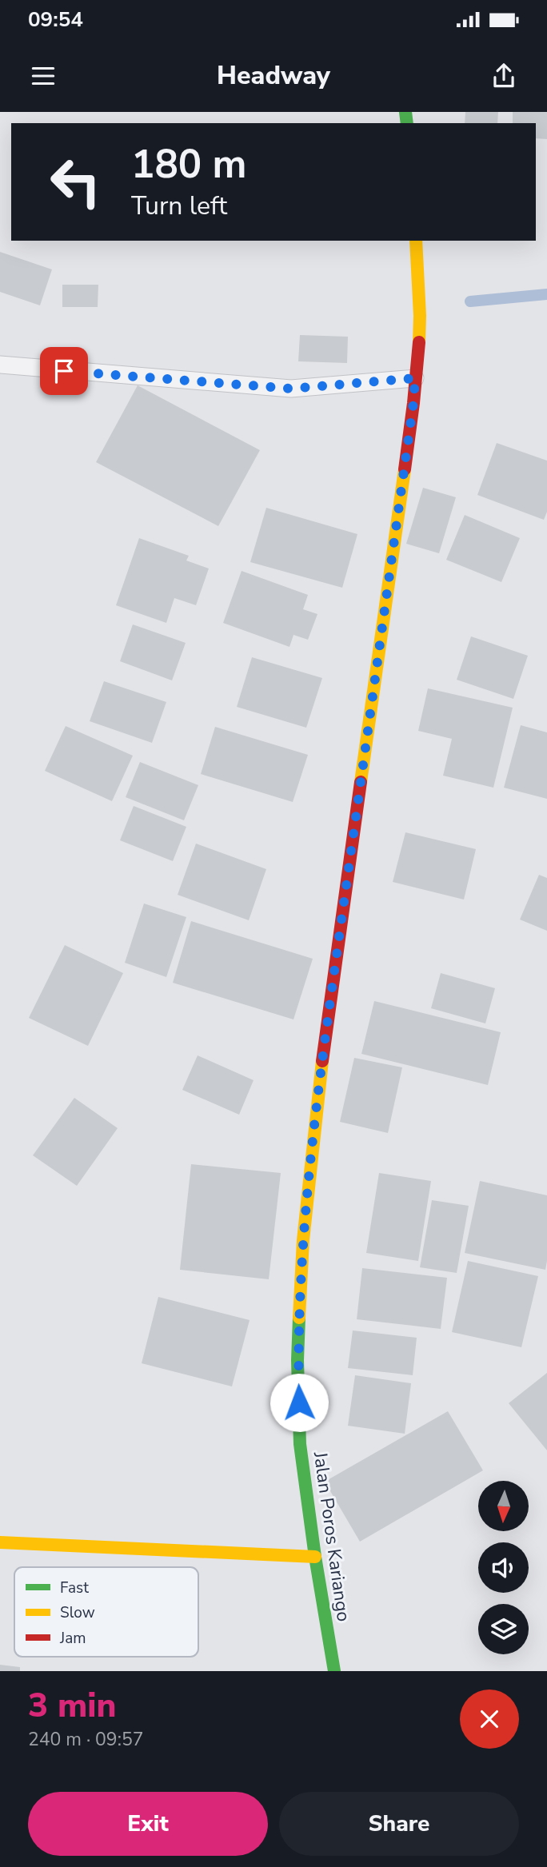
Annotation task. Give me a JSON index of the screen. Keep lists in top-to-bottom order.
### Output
{
  "streets": {
    "main road": ["Jalan Poros Kariango"]
  },
  "legend": ["Fast", "Slow", "Jam"],
  "north": "bottom",
  "page": {
    "status": "09:54",
    "header": "Headway",
    "turn": ["180 m", "Turn left"],
    "heading": ["3 min", "240 m · 09:57"],
    "buttons": ["Exit", "Share"]
  }
}
